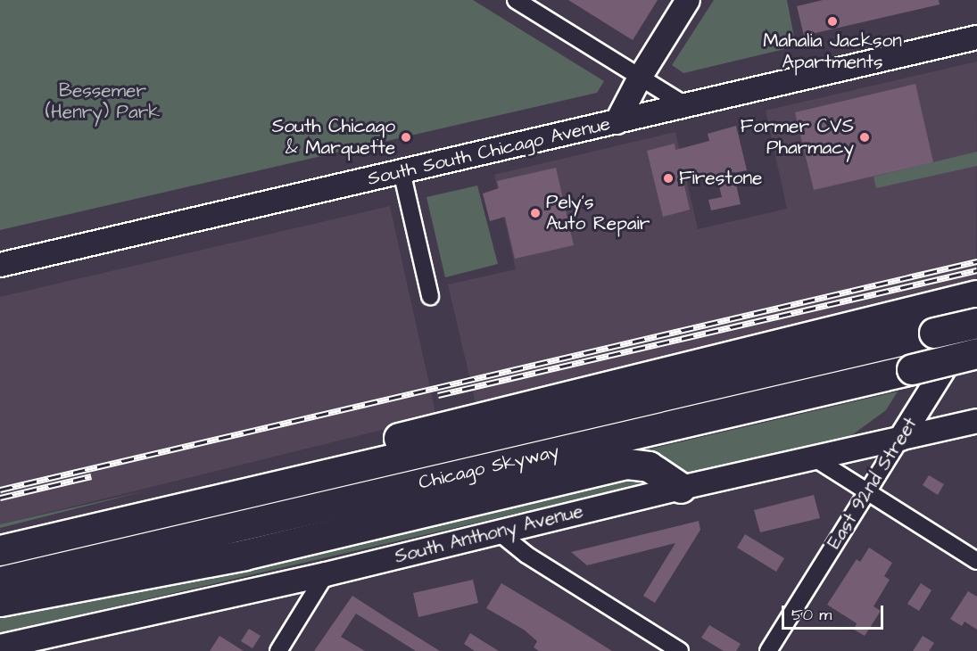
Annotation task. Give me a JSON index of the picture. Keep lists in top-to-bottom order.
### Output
{
  "streets": {
    "highway": ["Chicago Skyway"],
    "street": ["South South Chicago Avenue", "East 92nd Street", "South Anthony Avenue"]
  },
  "crossings": [
    ["East 92nd Street", "South Anthony Avenue"]
  ],
  "parks": ["Bessemer (Henry) Park"],
  "places": [
    "Mahalia Jackson Apartments",
    "South Chicago & Marquette",
    "Former CVS Pharmacy",
    "Firestone",
    "Pely's Auto Repair"
  ],
  "scale_bar": "50 m"
}
